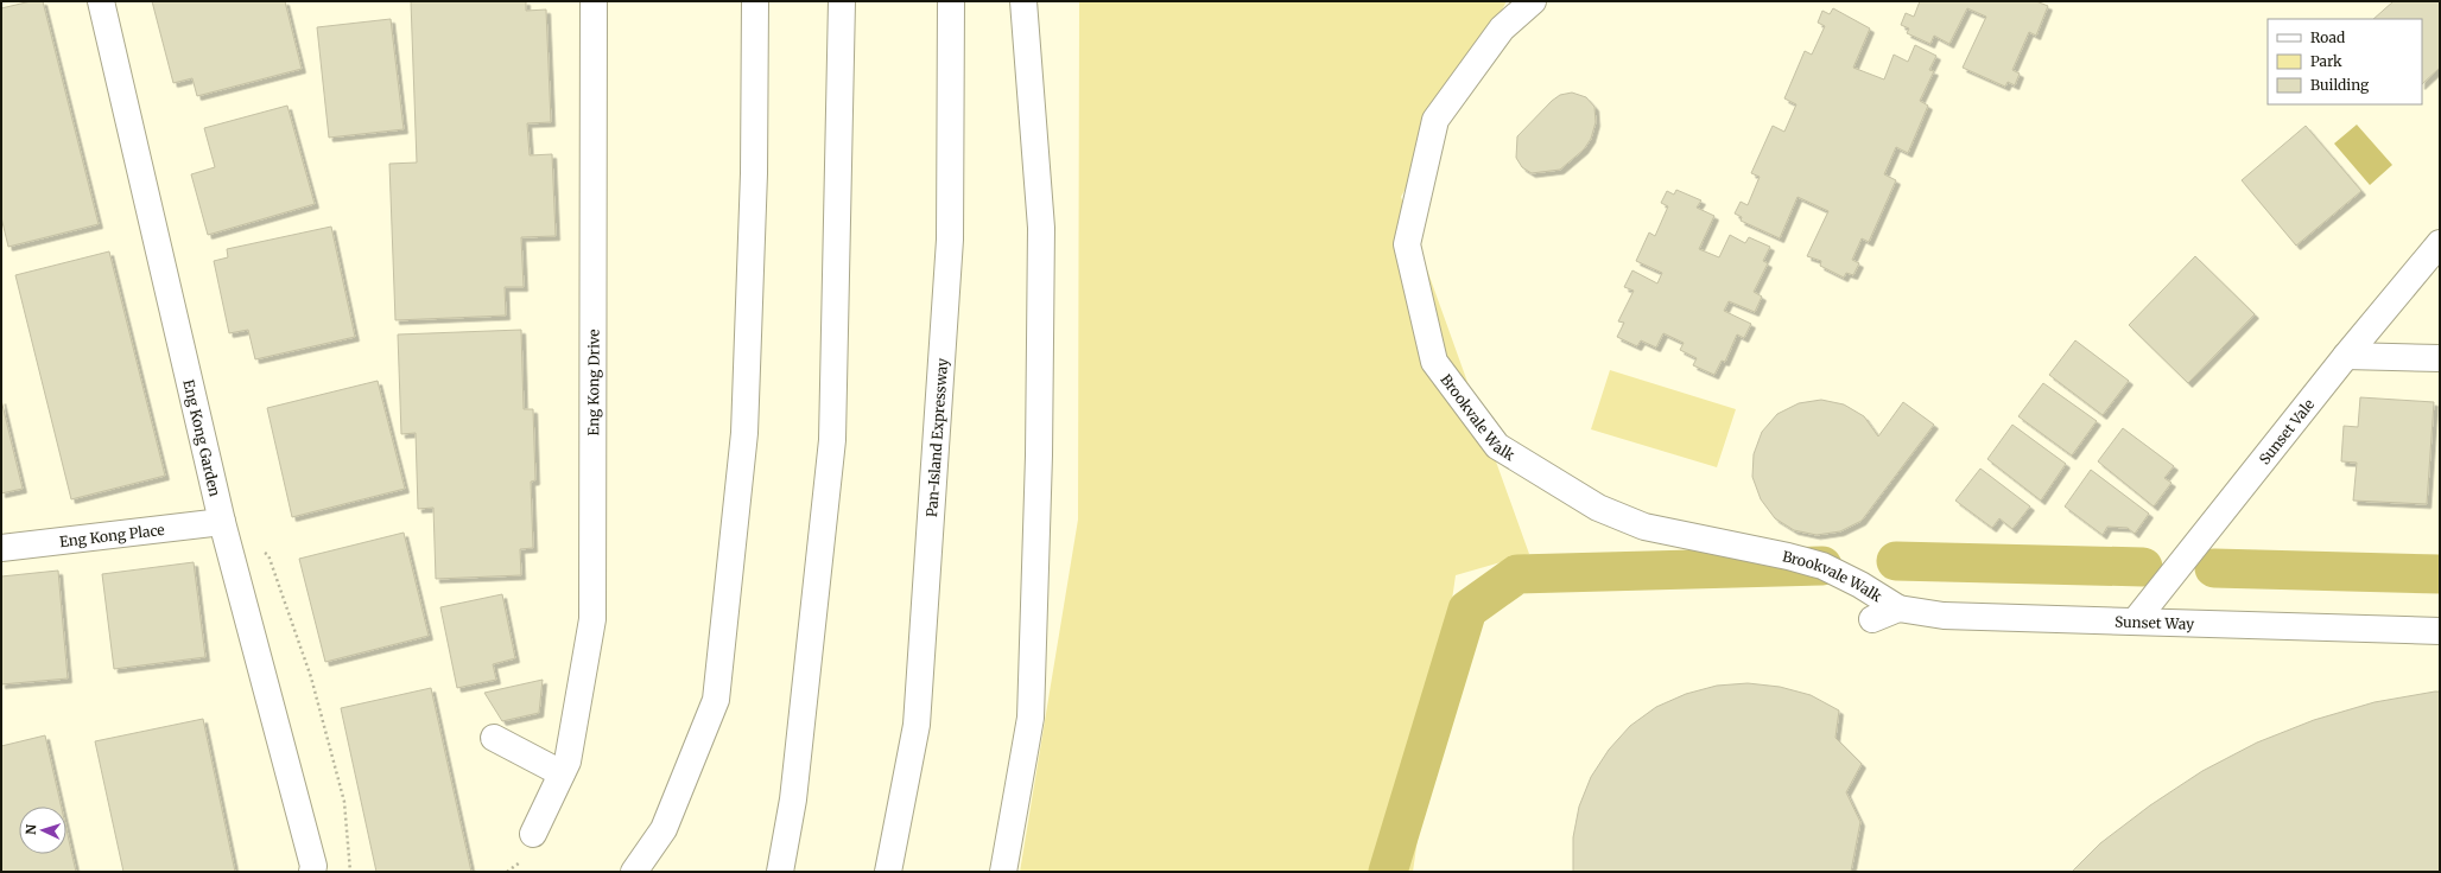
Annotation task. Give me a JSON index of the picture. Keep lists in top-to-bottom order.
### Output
{
  "streets": {
    "main road": [
      "Eng Kong Drive",
      "Brookvale Walk",
      "Sunset Vale",
      "Eng Kong Garden",
      "Pan-Island Expressway",
      "Eng Kong Place",
      "Sunset Way"
    ]
  },
  "crossings": [
    ["Brookvale Walk", "Sunset Way"],
    ["Sunset Vale", "Sunset Way"],
    ["Eng Kong Garden", "Eng Kong Place"]
  ],
  "legend": ["Road", "Park", "Building"],
  "north": "left"
}
